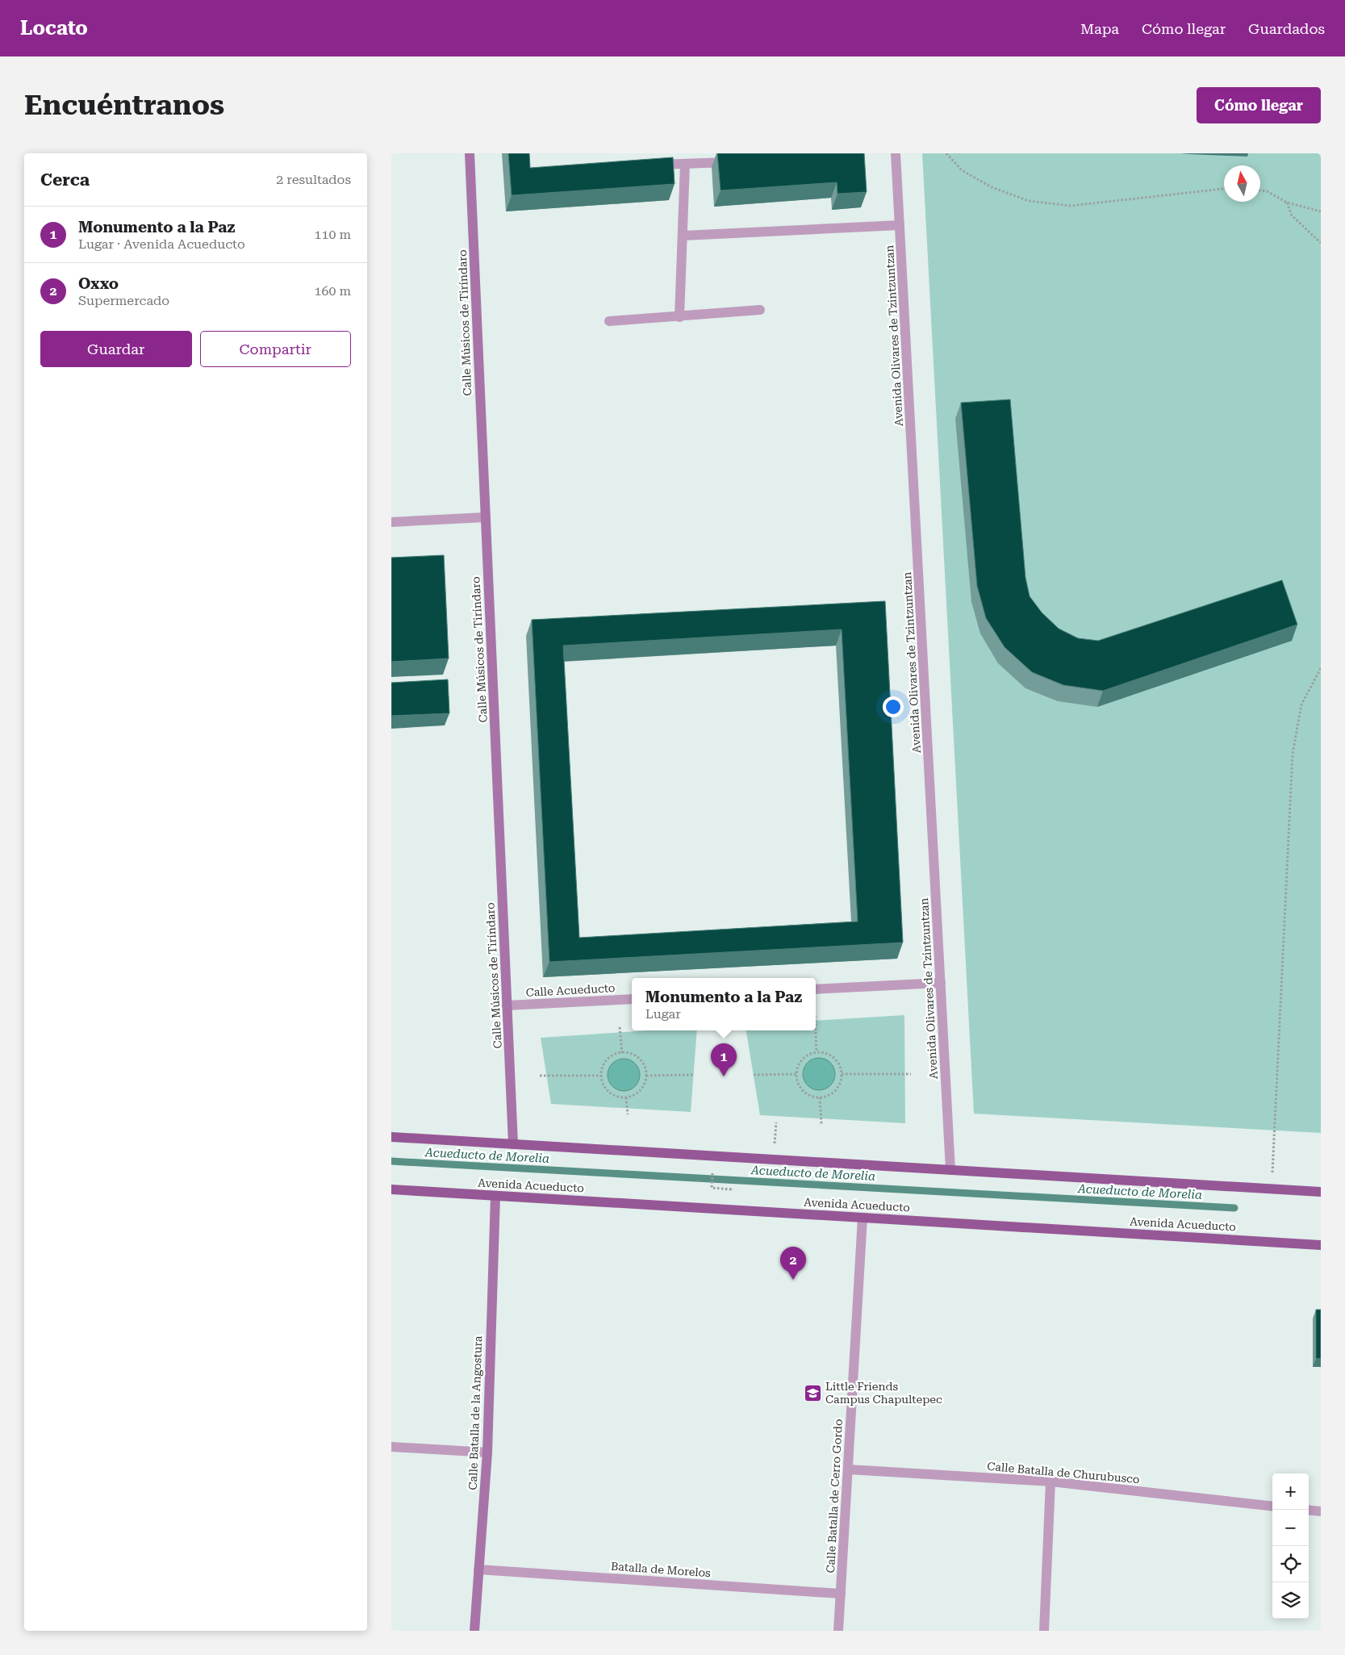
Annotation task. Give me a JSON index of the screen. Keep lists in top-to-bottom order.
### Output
{
  "streets": {
    "main road": ["Avenida Acueducto"],
    "street": [
      "Calle Músicos de Tiríndaro",
      "Avenida Olivares de Tzintzuntzan",
      "Calle Acueducto",
      "Calle Batalla de la Angostura",
      "Calle Batalla de Churubusco",
      "Calle Batalla de Cerro Gordo",
      "Batalla de Morelos"
    ]
  },
  "crossings": [
    ["Calle Músicos de Tiríndaro", "Calle Acueducto"],
    ["Avenida Acueducto", "Calle Batalla de la Angostura"],
    ["Avenida Acueducto", "Calle Batalla de Cerro Gordo"],
    ["Calle Batalla de la Angostura", "Batalla de Morelos"],
    ["Calle Batalla de Churubusco", "Calle Batalla de Cerro Gordo"],
    ["Calle Batalla de Cerro Gordo", "Batalla de Morelos"]
  ],
  "water": ["Acueducto de Morelia"],
  "places": {
    "school or university": ["Little Friends Campus Chapultepec"]
  },
  "north": "top",
  "page": {
    "header": "Locato",
    "nav": ["Mapa", "Cómo llegar", "Guardados"],
    "buttons": [
      "Cómo llegar",
      ["Guardar", "Compartir"]
    ],
    "title": "Encuéntranos",
    "heading": ["Cerca", "2 resultados"],
    "list": [
      {
        "mark": "1",
        "name": "Monumento a la Paz",
        "note": "Lugar · Avenida Acueducto",
        "value": "110 m"
      },
      {
        "mark": "2",
        "name": "Oxxo",
        "note": "Supermercado",
        "value": "160 m"
      }
    ],
    "popup": ["Monumento a la Paz", "Lugar"],
    "pins": ["1", "2"],
    "map_buttons": ["+", "−"]
  }
}
